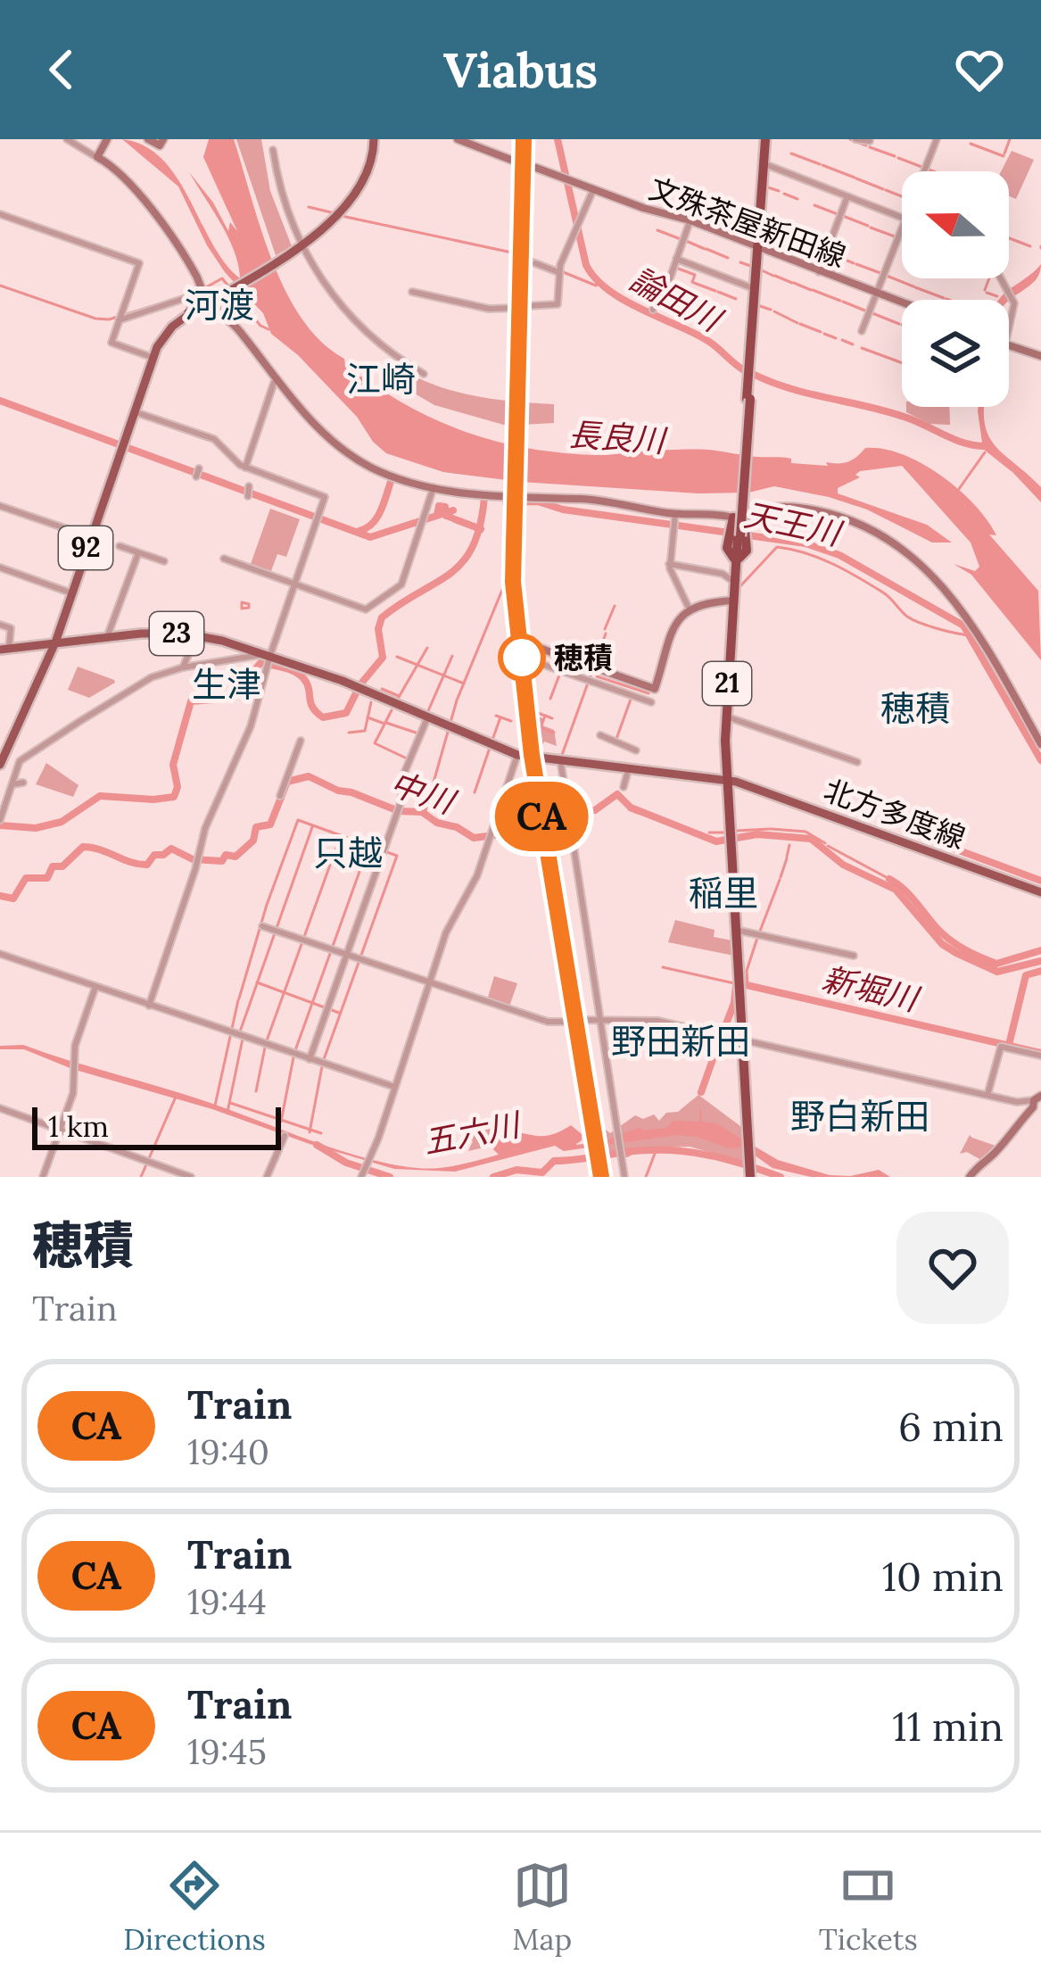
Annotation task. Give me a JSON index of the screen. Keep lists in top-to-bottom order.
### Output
{
  "streets": {
    "highway": ["21"],
    "main road": [
      "文殊茶屋新田線",
      "92",
      "23",
      "北方多度線"
    ]
  },
  "crossings": [
    ["文殊茶屋新田線", "21"],
    ["92", "23"],
    ["23", "21"],
    ["23", "北方多度線"],
    ["21", "北方多度線"]
  ],
  "districts": [
    "河渡",
    "江崎",
    "生津",
    "穂積",
    "只越",
    "稲里",
    "野田新田",
    "野白新田"
  ],
  "water": [
    "論田川",
    "長良川",
    "天王川",
    "中川",
    "新堀川",
    "五六川"
  ],
  "places": ["穂積"],
  "scale_bar": "1 km",
  "north": "left",
  "page": {
    "header": "Viabus",
    "on_map": "CA",
    "scale": "1 km",
    "heading": ["穂積", "Train"],
    "list": [
      {
        "mark": "CA",
        "name": "Train",
        "note": "19:40",
        "value": "6 min"
      },
      {
        "mark": "CA",
        "name": "Train",
        "note": "19:44",
        "value": "10 min"
      },
      {
        "mark": "CA",
        "name": "Train",
        "note": "19:45",
        "value": "11 min"
      }
    ],
    "tabs": ["Directions", "Map", "Tickets"]
  }
}
